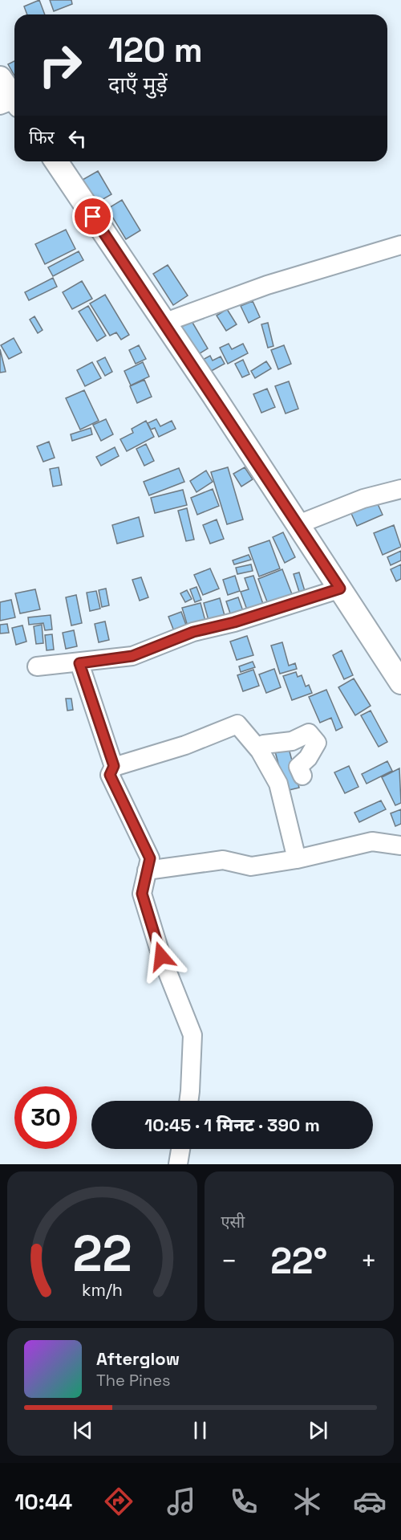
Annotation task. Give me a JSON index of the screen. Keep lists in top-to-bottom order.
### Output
{
  "page": {
    "turn": ["120 m", "दाएँ मुड़ें"],
    "then": "फिर",
    "limit": "30",
    "trip": "10:45 · 1 मिनट · 390 m",
    "tile": "एसी",
    "heat": ["−", "22°", "+"],
    "song": ["Afterglow", "The Pines"],
    "tabs": "10:44",
    "gauge": ["22", "km/h"]
  }
}
